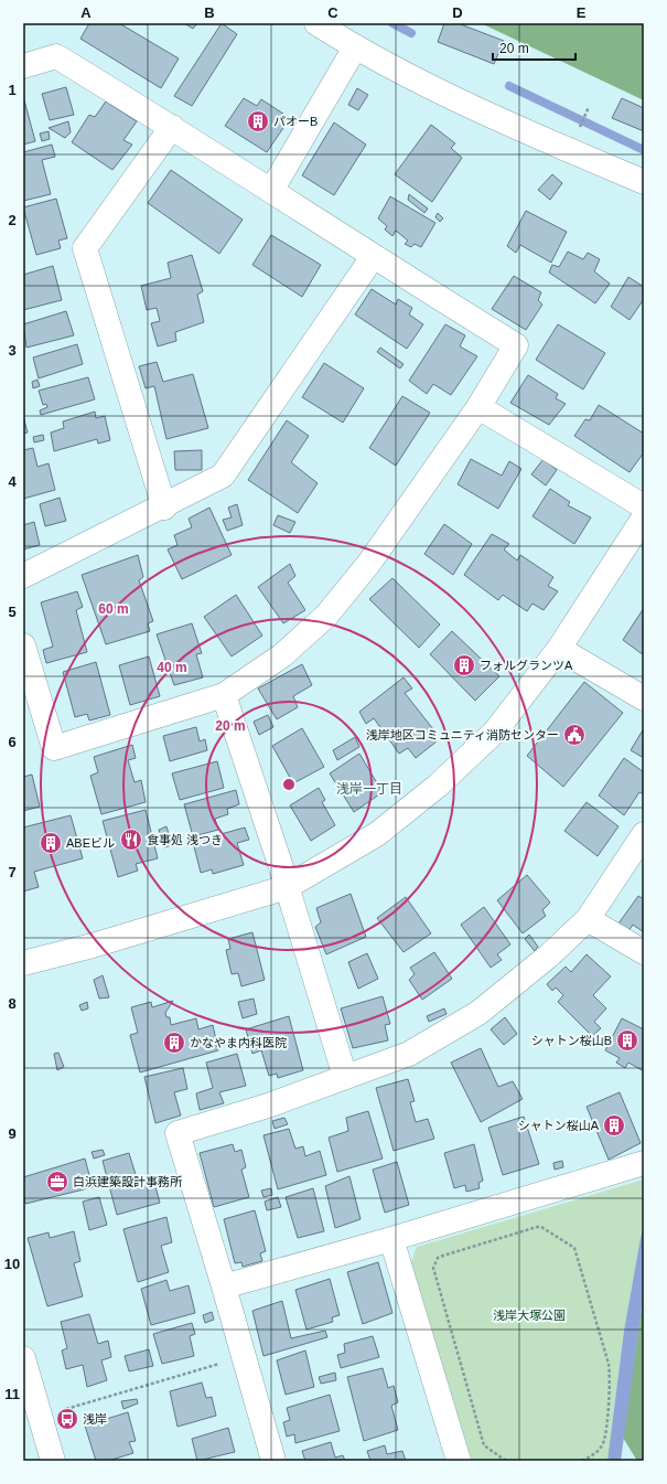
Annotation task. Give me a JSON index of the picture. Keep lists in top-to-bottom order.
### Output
{
  "districts": ["浅岸一丁目"],
  "parks": ["浅岸大塚公園"],
  "places": {
    "building": [
      "パオーB",
      "フォルグランツA",
      "ABEビル",
      "シャトン桜山B",
      "かなやま内科医院",
      "シャトン桜山A"
    ],
    "public building": ["浅岸地区コミュニティ消防センター"],
    "restaurant": ["食事処 浅つき"],
    "office": ["白浜建築設計事務所"],
    "bus stop": ["浅岸"]
  },
  "scale_bar": "20 m",
  "grid": {
    "columns": [
      "A",
      "B",
      "C",
      "D",
      "E"
    ],
    "rows": [
      "1",
      "2",
      "3",
      "4",
      "5",
      "6",
      "7",
      "8",
      "9",
      "10",
      "11"
    ]
  },
  "rings": ["60 m", "40 m", "20 m"]
}
